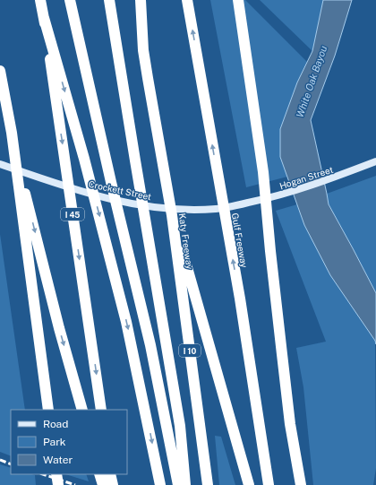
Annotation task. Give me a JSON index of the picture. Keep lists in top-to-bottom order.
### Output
{
  "streets": {
    "highway": [
      "I 45",
      "Gulf Freeway",
      "Katy Freeway",
      "I 10"
    ],
    "main road": ["Hogan Street", "Crockett Street"]
  },
  "crossings": [
    ["Hogan Street", "Crockett Street"]
  ],
  "water": ["White Oak Bayou"],
  "legend": ["Road", "Park", "Water"]
}
